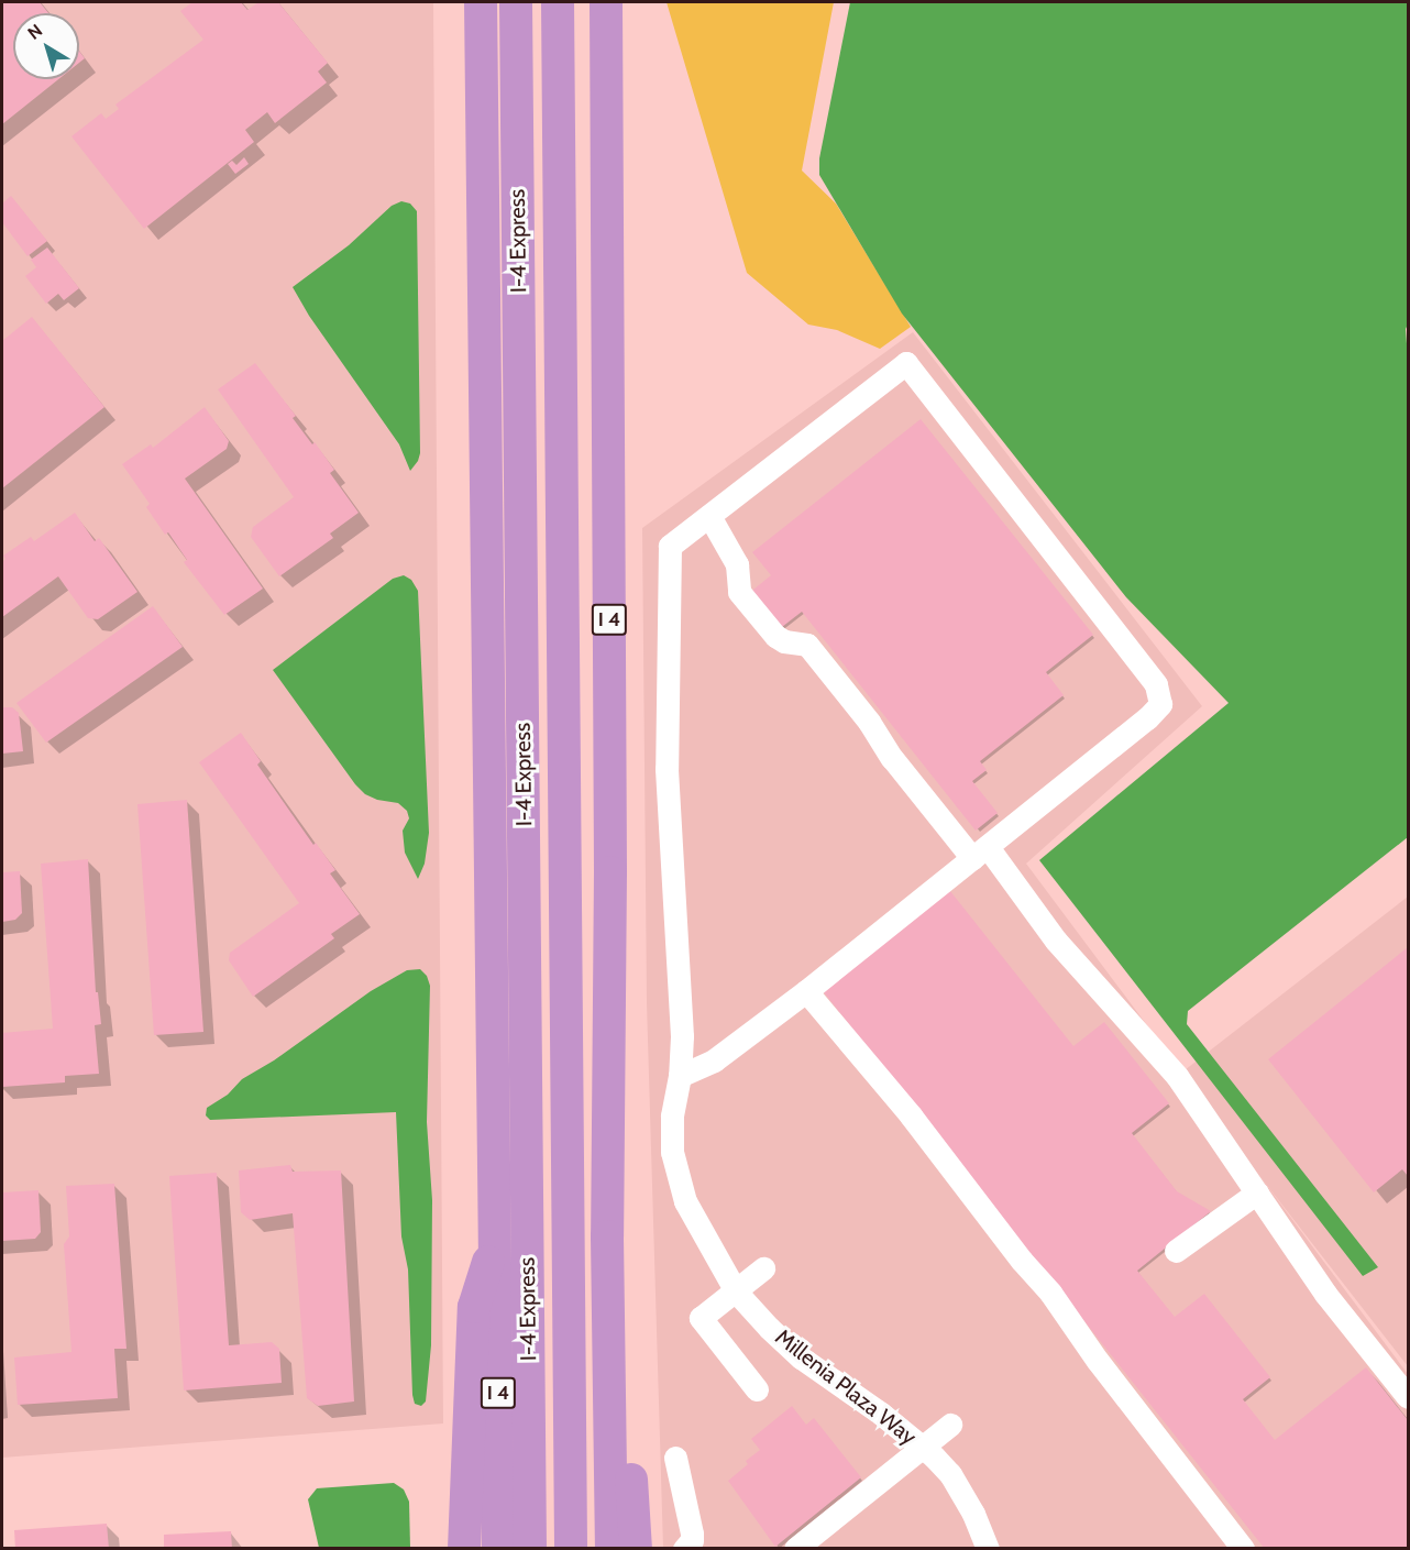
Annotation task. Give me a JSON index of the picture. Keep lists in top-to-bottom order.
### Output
{
  "streets": {
    "highway": ["I-4 Express", "I 4"],
    "street": ["Millenia Plaza Way"]
  },
  "north": "top left"
}
